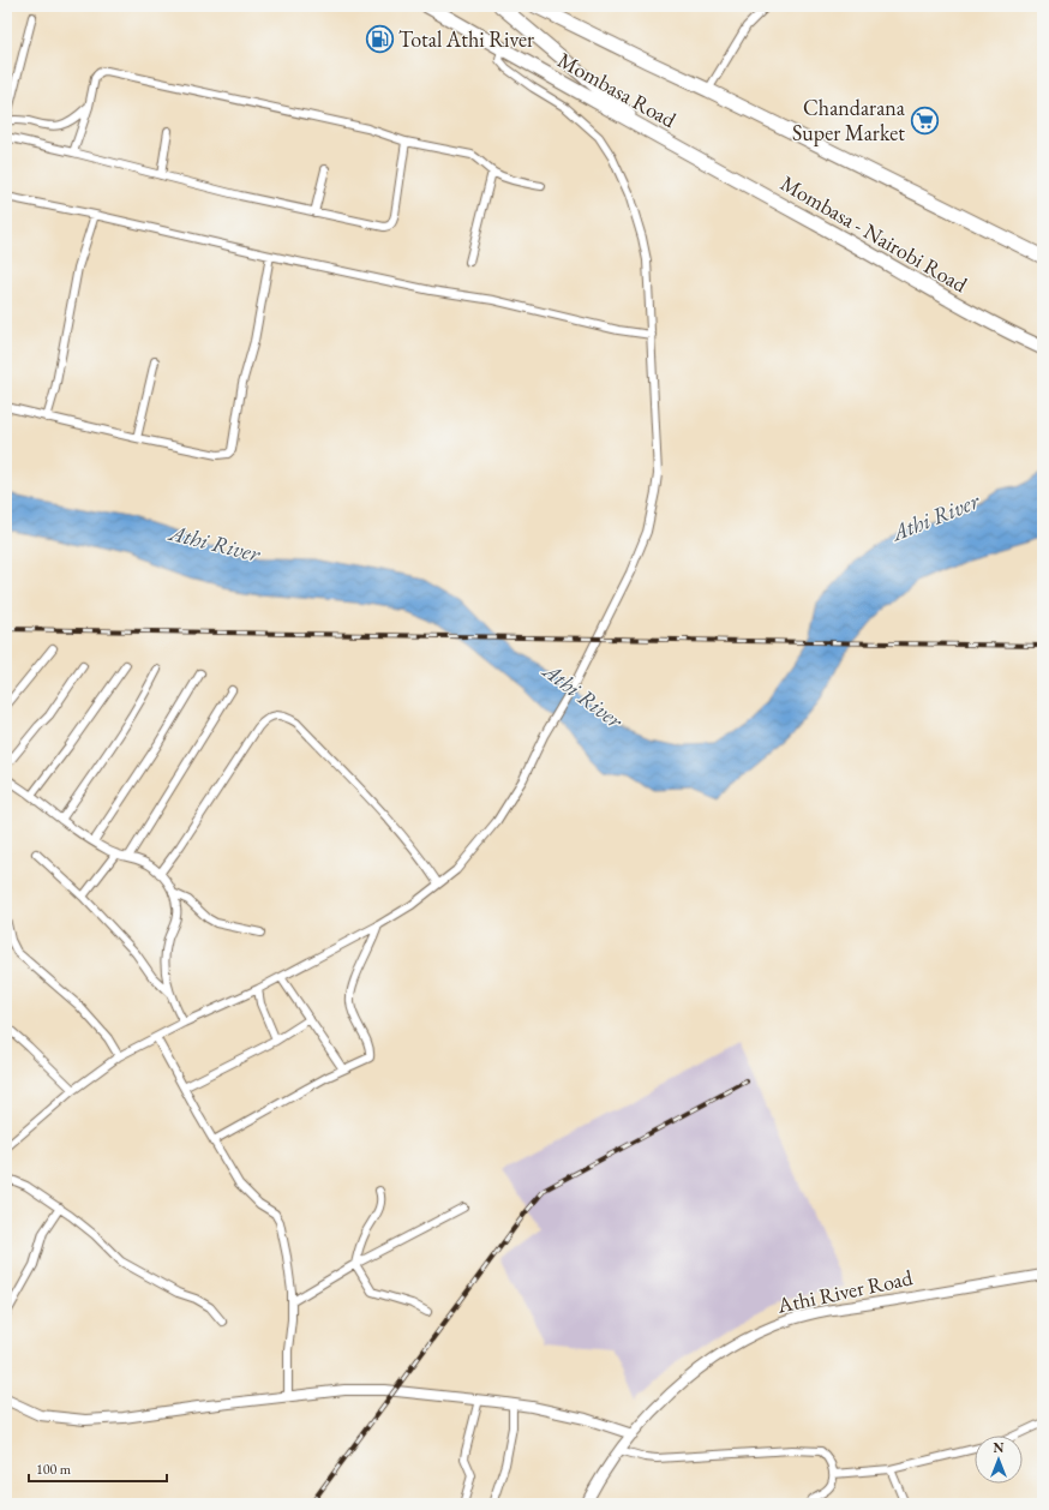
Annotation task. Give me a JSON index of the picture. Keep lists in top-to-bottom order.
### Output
{
  "streets": {
    "highway": ["Mombasa Road", "Mombasa - Nairobi Road"],
    "street": ["Athi River Road"]
  },
  "crossings": [
    ["Mombasa Road", "Mombasa - Nairobi Road"]
  ],
  "water": ["Athi River"],
  "places": {
    "fuel station": ["Total Athi River"],
    "supermarket": ["Chandarana Super Market"]
  },
  "scale_bar": "100 m",
  "north": "top"
}
